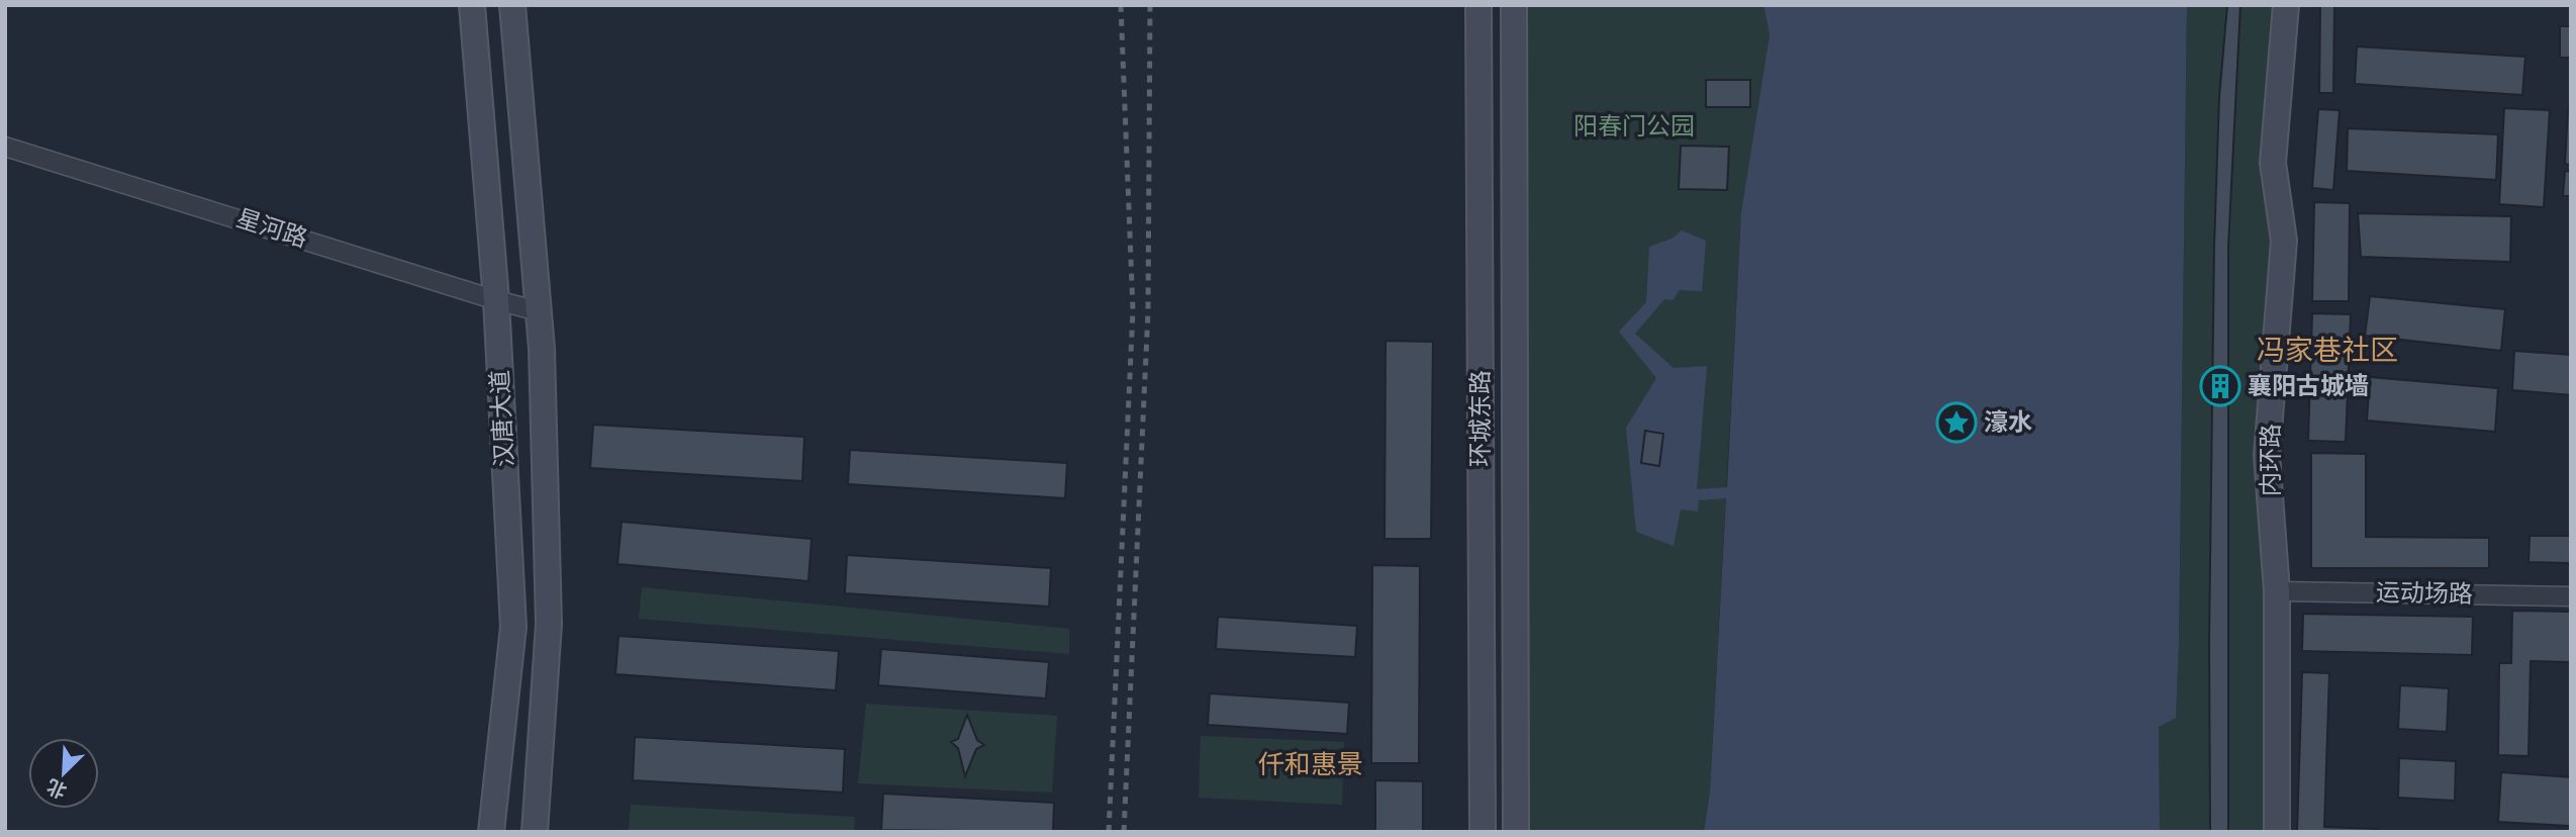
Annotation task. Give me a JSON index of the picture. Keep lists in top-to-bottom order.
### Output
{
  "streets": {
    "main road": ["汉唐大道", "环城东路", "内环路"],
    "street": ["星河路", "运动场路"]
  },
  "crossings": [
    ["星河路", "汉唐大道"],
    ["内环路", "运动场路"]
  ],
  "districts": ["冯家巷社区", "仟和惠景"],
  "parks": ["阳春门公园"],
  "places": {
    "building": ["襄阳古城墙"],
    "place": ["濠水"]
  },
  "north": "bottom left"
}
